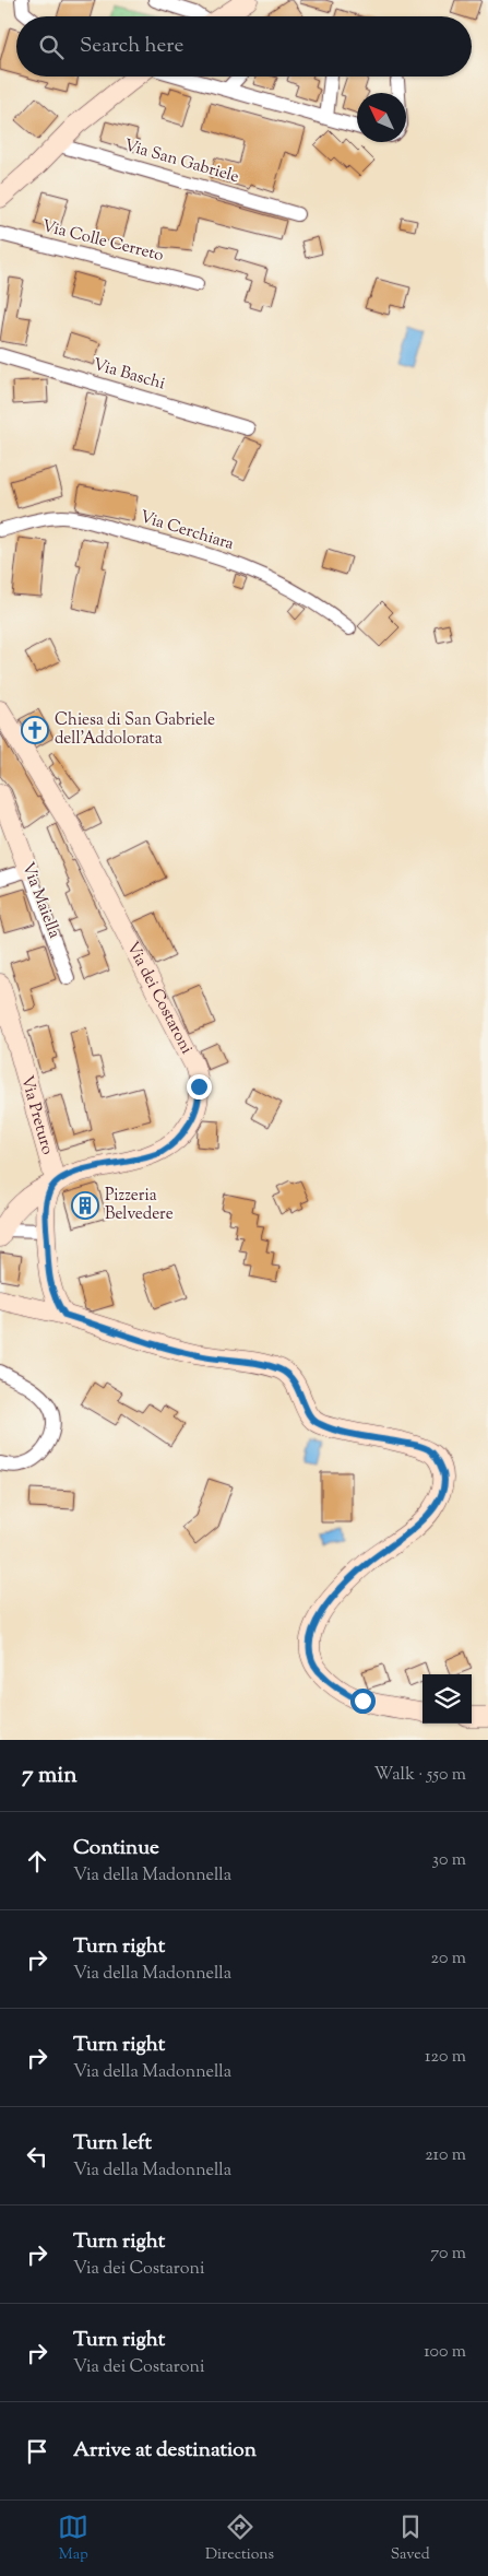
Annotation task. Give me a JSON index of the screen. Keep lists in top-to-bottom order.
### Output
{
  "streets": {
    "street": [
      "Via San Gabriele",
      "Via Colle Cerreto",
      "Via Baschi",
      "Via Cerchiara",
      "Via Maiella",
      "Via dei Costaroni",
      "Via Preturo"
    ]
  },
  "crossings": [
    ["Via dei Costaroni", "Via Preturo"]
  ],
  "places": {
    "church": ["Chiesa di San Gabriele dell'Addolorata"],
    "building": ["Pizzeria Belvedere"]
  },
  "north": "top left",
  "page": {
    "search": "Search here",
    "heading": ["7 min", "Walk · 550 m"],
    "list": [
      ["Continue", "Via della Madonnella", "30 m"],
      ["Turn right", "Via della Madonnella", "20 m"],
      ["Turn right", "Via della Madonnella", "120 m"],
      ["Turn left", "Via della Madonnella", "210 m"],
      ["Turn right", "Via dei Costaroni", "70 m"],
      ["Turn right", "Via dei Costaroni", "100 m"],
      "Arrive at destination"
    ],
    "nav": ["Map", "Directions", "Saved"]
  }
}
